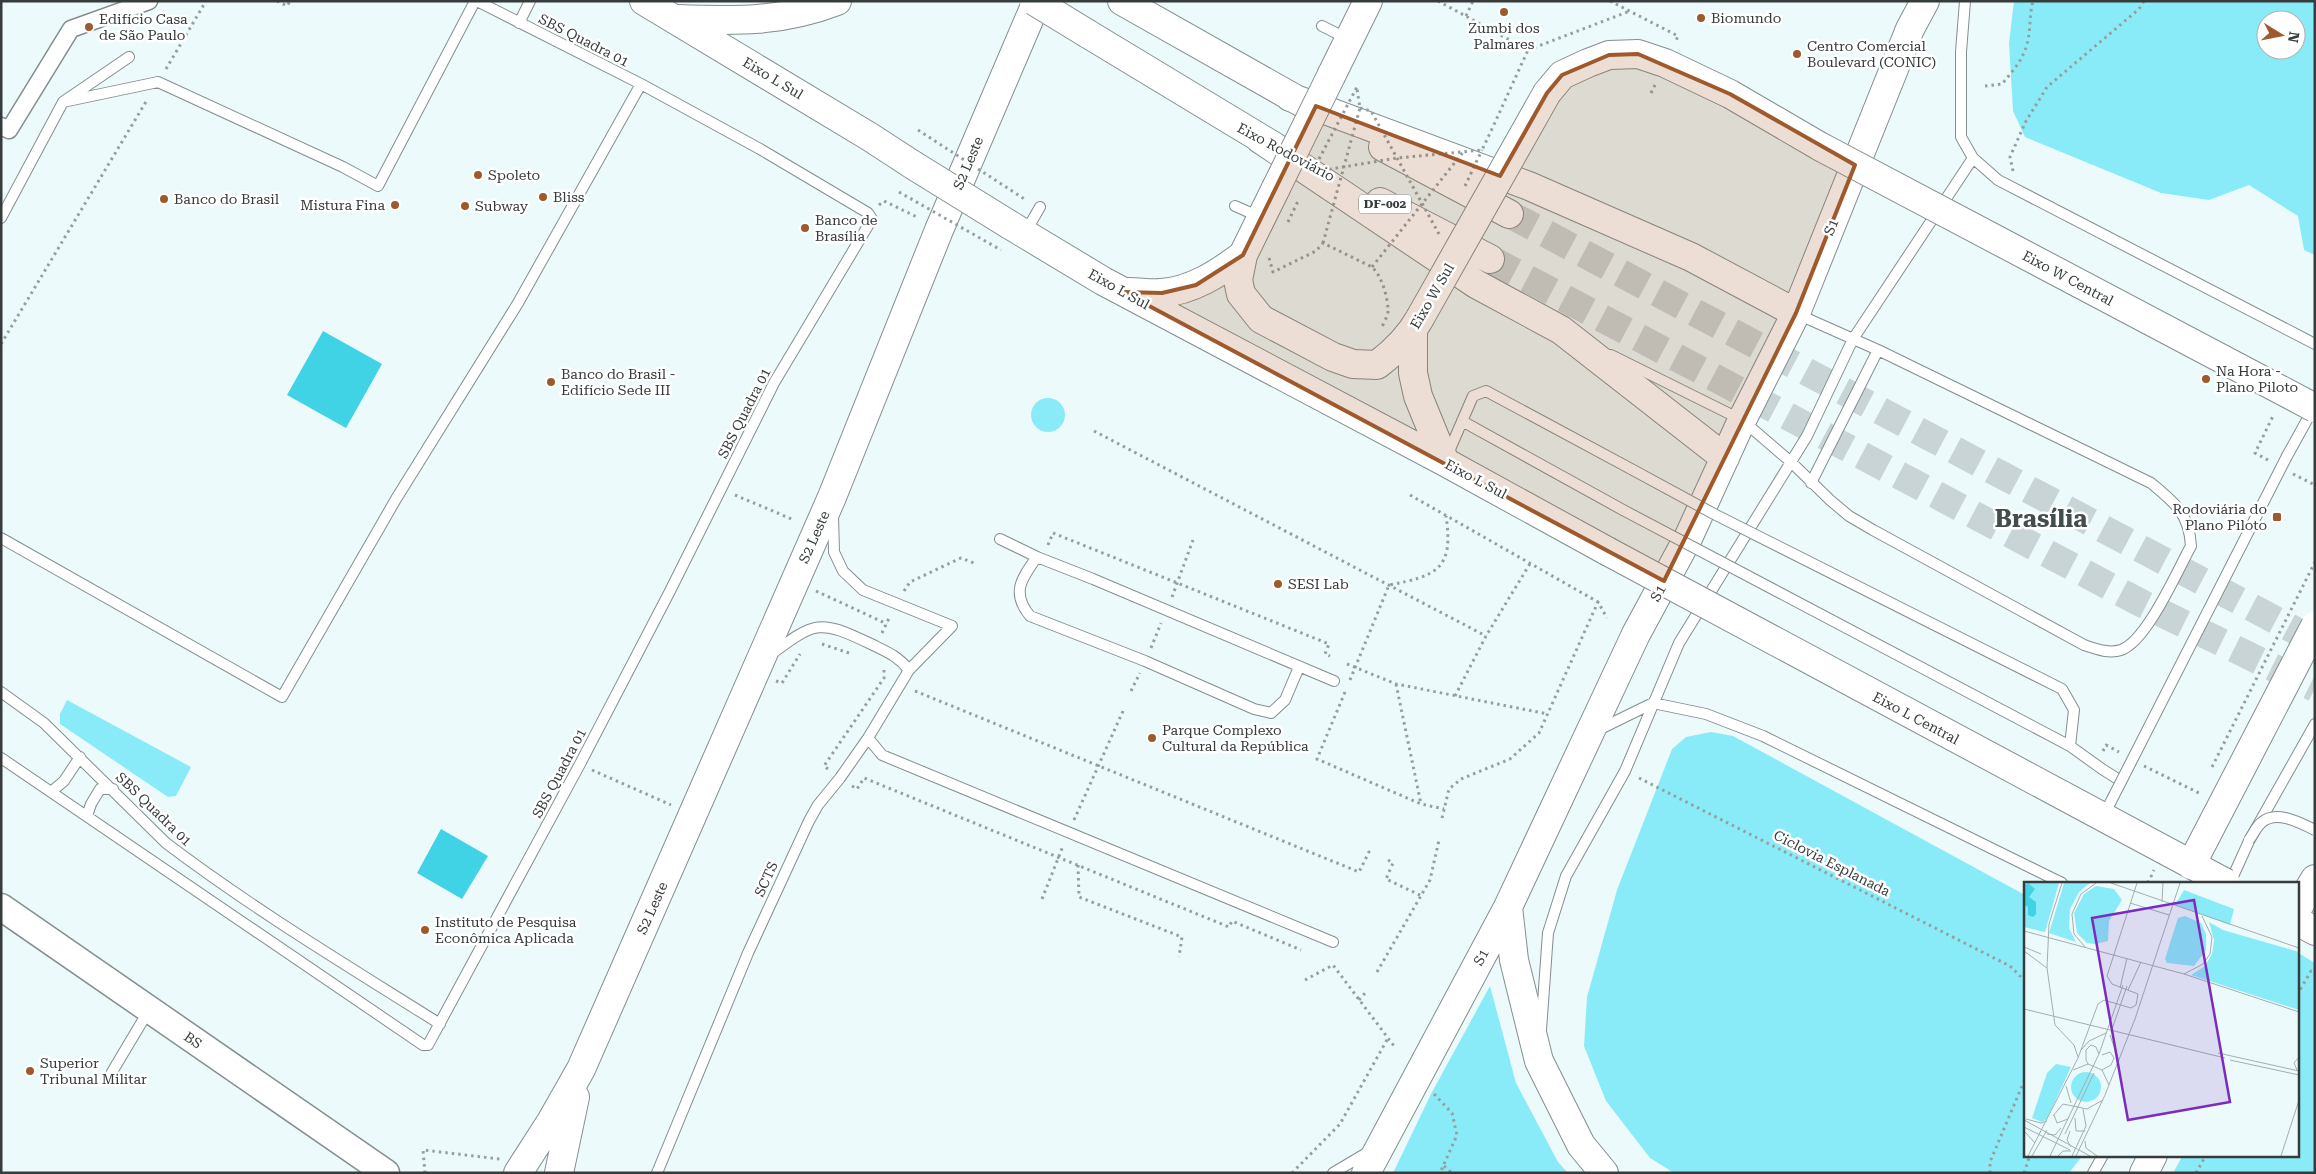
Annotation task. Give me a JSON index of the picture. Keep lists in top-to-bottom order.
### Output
{
  "streets": {
    "main road": [
      "Eixo L Sul",
      "Eixo Rodoviário",
      "S2 Leste",
      "DF-002",
      "S1",
      "Eixo W Central",
      "Eixo W Sul",
      "Eixo L Central"
    ],
    "street": ["BS"],
    "lane": ["SBS Quadra 01", "SCTS"],
    "path": ["Ciclovia Esplanada"]
  },
  "crossings": [
    ["Eixo L Sul", "Eixo L Central"],
    ["Eixo Rodoviário", "S2 Leste"],
    ["S2 Leste", "SCTS"],
    ["Eixo W Central", "Eixo W Sul"]
  ],
  "districts": ["Brasília"],
  "places": {
    "other": [
      "Zumbi dos Palmares",
      "Biomundo",
      "Edifício Casa de São Paulo",
      "Centro Comercial Boulevard (CONIC)",
      "Spoleto",
      "Bliss",
      "Banco do Brasil",
      "Mistura Fina",
      "Subway",
      "Banco de Brasília",
      "Na Hora - Plano Piloto",
      "Banco do Brasil - Edifício Sede III",
      "SESI Lab",
      "Parque Complexo Cultural da República",
      "Instituto de Pesquisa Econômica Aplicada",
      "Superior Tribunal Militar"
    ],
    "transit": ["Rodoviária do Plano Piloto"]
  },
  "north": "right"
}
